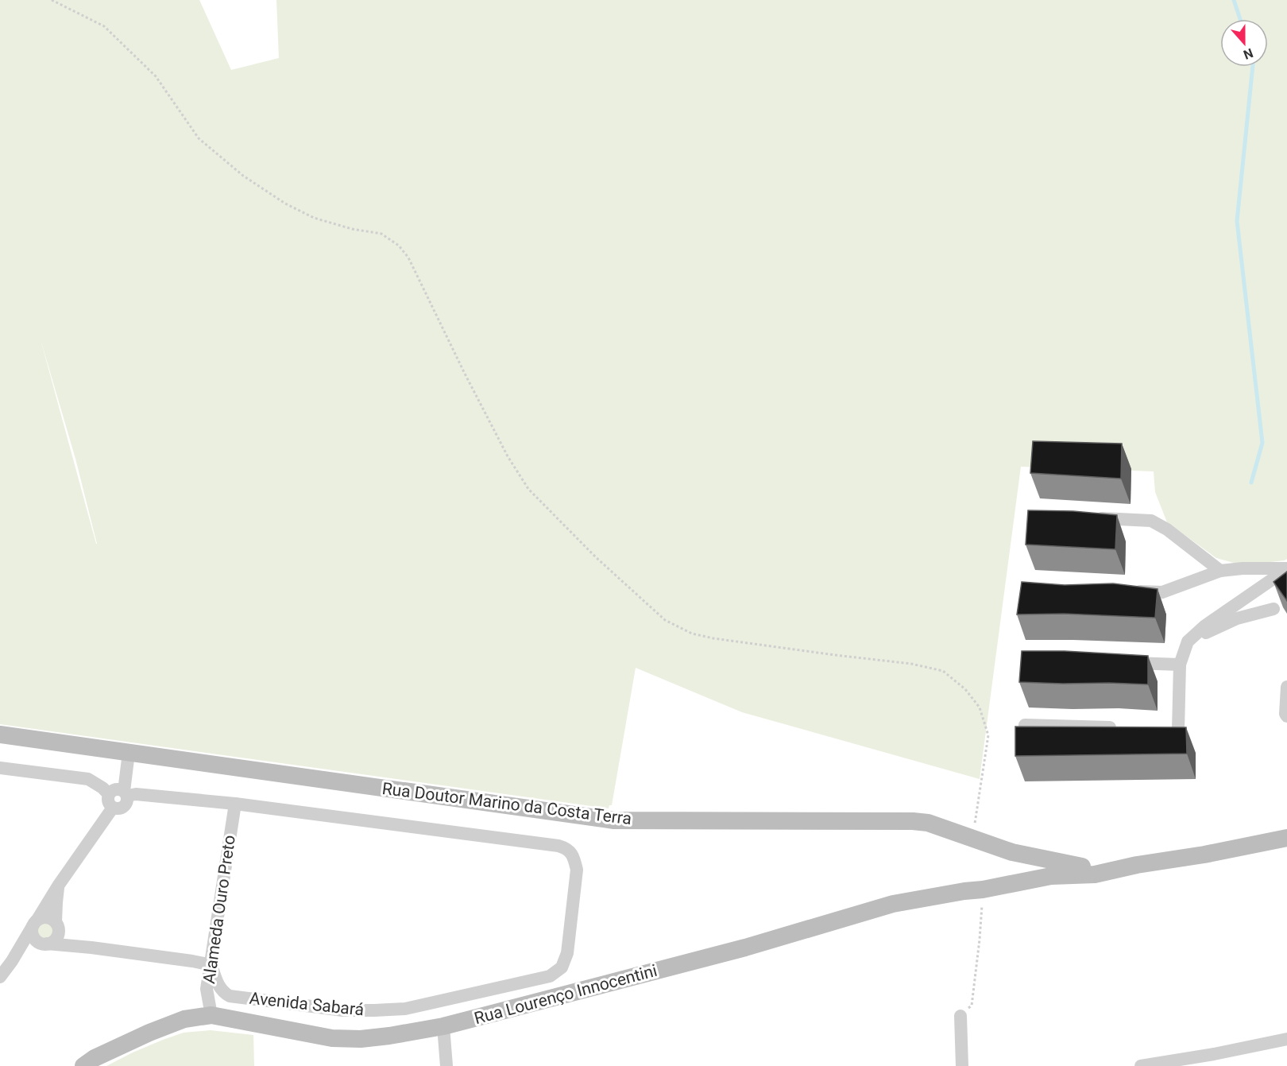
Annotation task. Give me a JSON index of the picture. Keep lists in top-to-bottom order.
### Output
{
  "streets": {
    "main road": ["Rua Doutor Marino da Costa Terra", "Rua Lourenço Innocentini"],
    "street": ["Alameda Ouro Preto", "Avenida Sabará"]
  },
  "crossings": [
    ["Rua Doutor Marino da Costa Terra", "Rua Lourenço Innocentini"],
    ["Alameda Ouro Preto", "Rua Lourenço Innocentini"],
    ["Alameda Ouro Preto", "Avenida Sabará"]
  ],
  "north": "bottom"
}
